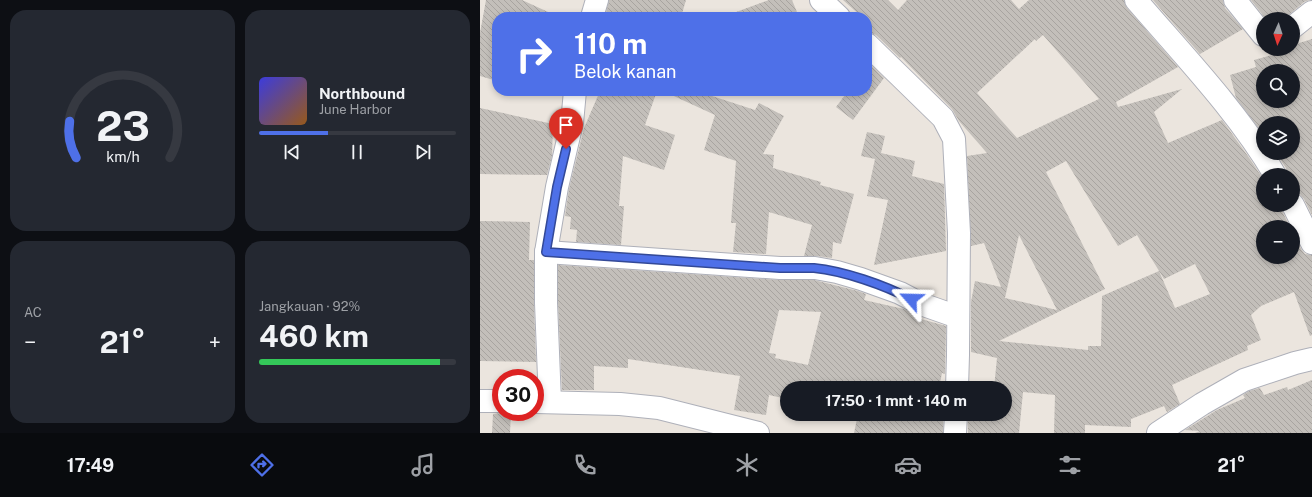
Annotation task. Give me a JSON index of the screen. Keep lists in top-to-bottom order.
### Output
{
  "north": "bottom",
  "page": {
    "map_buttons": ["+", "−"],
    "turn": ["110 m", "Belok kanan"],
    "song": ["Northbound", "June Harbor"],
    "tile": [
      "AC",
      ["Jangkauan · 92%", "460 km"]
    ],
    "heat": ["−", "21°", "+"],
    "limit": "30",
    "trip": "17:50 · 1 mnt · 140 m",
    "tabs": ["17:49", "21°"],
    "gauge": ["23", "km/h"]
  }
}
